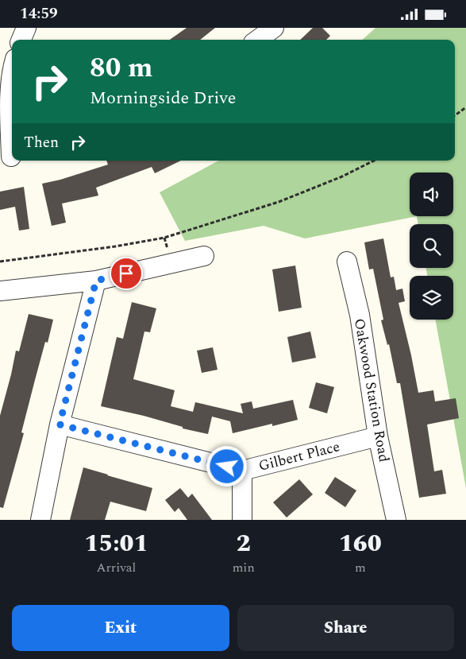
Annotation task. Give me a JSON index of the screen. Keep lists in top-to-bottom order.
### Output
{
  "streets": {
    "street": ["Oakwood Station Road", "Gilbert Place"]
  },
  "crossings": [
    ["Oakwood Station Road", "Gilbert Place"]
  ],
  "page": {
    "status": "14:59",
    "turn": ["80 m", "Morningside Drive"],
    "then": "Then",
    "eta": [
      "15:01",
      "Arrival",
      "2",
      "min",
      "160",
      "m"
    ],
    "buttons": ["Exit", "Share"]
  }
}
